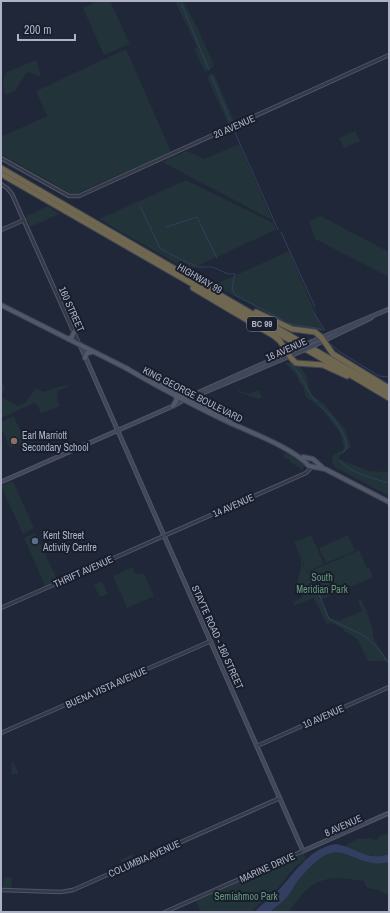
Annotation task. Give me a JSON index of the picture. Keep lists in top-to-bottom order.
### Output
{
  "streets": {
    "highway": ["HIGHWAY 99", "BC 99"],
    "main road": [
      "160 STREET",
      "16 AVENUE",
      "KING GEORGE BOULEVARD",
      "STAYTE ROAD - 160 STREET",
      "8 AVENUE"
    ],
    "street": [
      "20 AVENUE",
      "14 AVENUE",
      "THRIFT AVENUE",
      "BUENA VISTA AVENUE",
      "10 AVENUE",
      "COLUMBIA AVENUE",
      "MARINE DRIVE"
    ]
  },
  "crossings": [
    ["160 STREET", "16 AVENUE"],
    ["160 STREET", "KING GEORGE BOULEVARD"],
    ["160 STREET", "STAYTE ROAD - 160 STREET"],
    ["16 AVENUE", "KING GEORGE BOULEVARD"],
    ["16 AVENUE", "STAYTE ROAD - 160 STREET"],
    ["KING GEORGE BOULEVARD", "14 AVENUE"],
    ["14 AVENUE", "THRIFT AVENUE"],
    ["14 AVENUE", "STAYTE ROAD - 160 STREET"],
    ["THRIFT AVENUE", "STAYTE ROAD - 160 STREET"],
    ["STAYTE ROAD - 160 STREET", "BUENA VISTA AVENUE"],
    ["STAYTE ROAD - 160 STREET", "10 AVENUE"],
    ["STAYTE ROAD - 160 STREET", "8 AVENUE"],
    ["STAYTE ROAD - 160 STREET", "COLUMBIA AVENUE"],
    ["STAYTE ROAD - 160 STREET", "MARINE DRIVE"],
    ["8 AVENUE", "MARINE DRIVE"]
  ],
  "parks": ["South Meridian Park", "Semiahmoo Park"],
  "places": ["Earl Marriott Secondary School", "Kent Street Activity Centre"],
  "scale_bar": "200 m"
}
